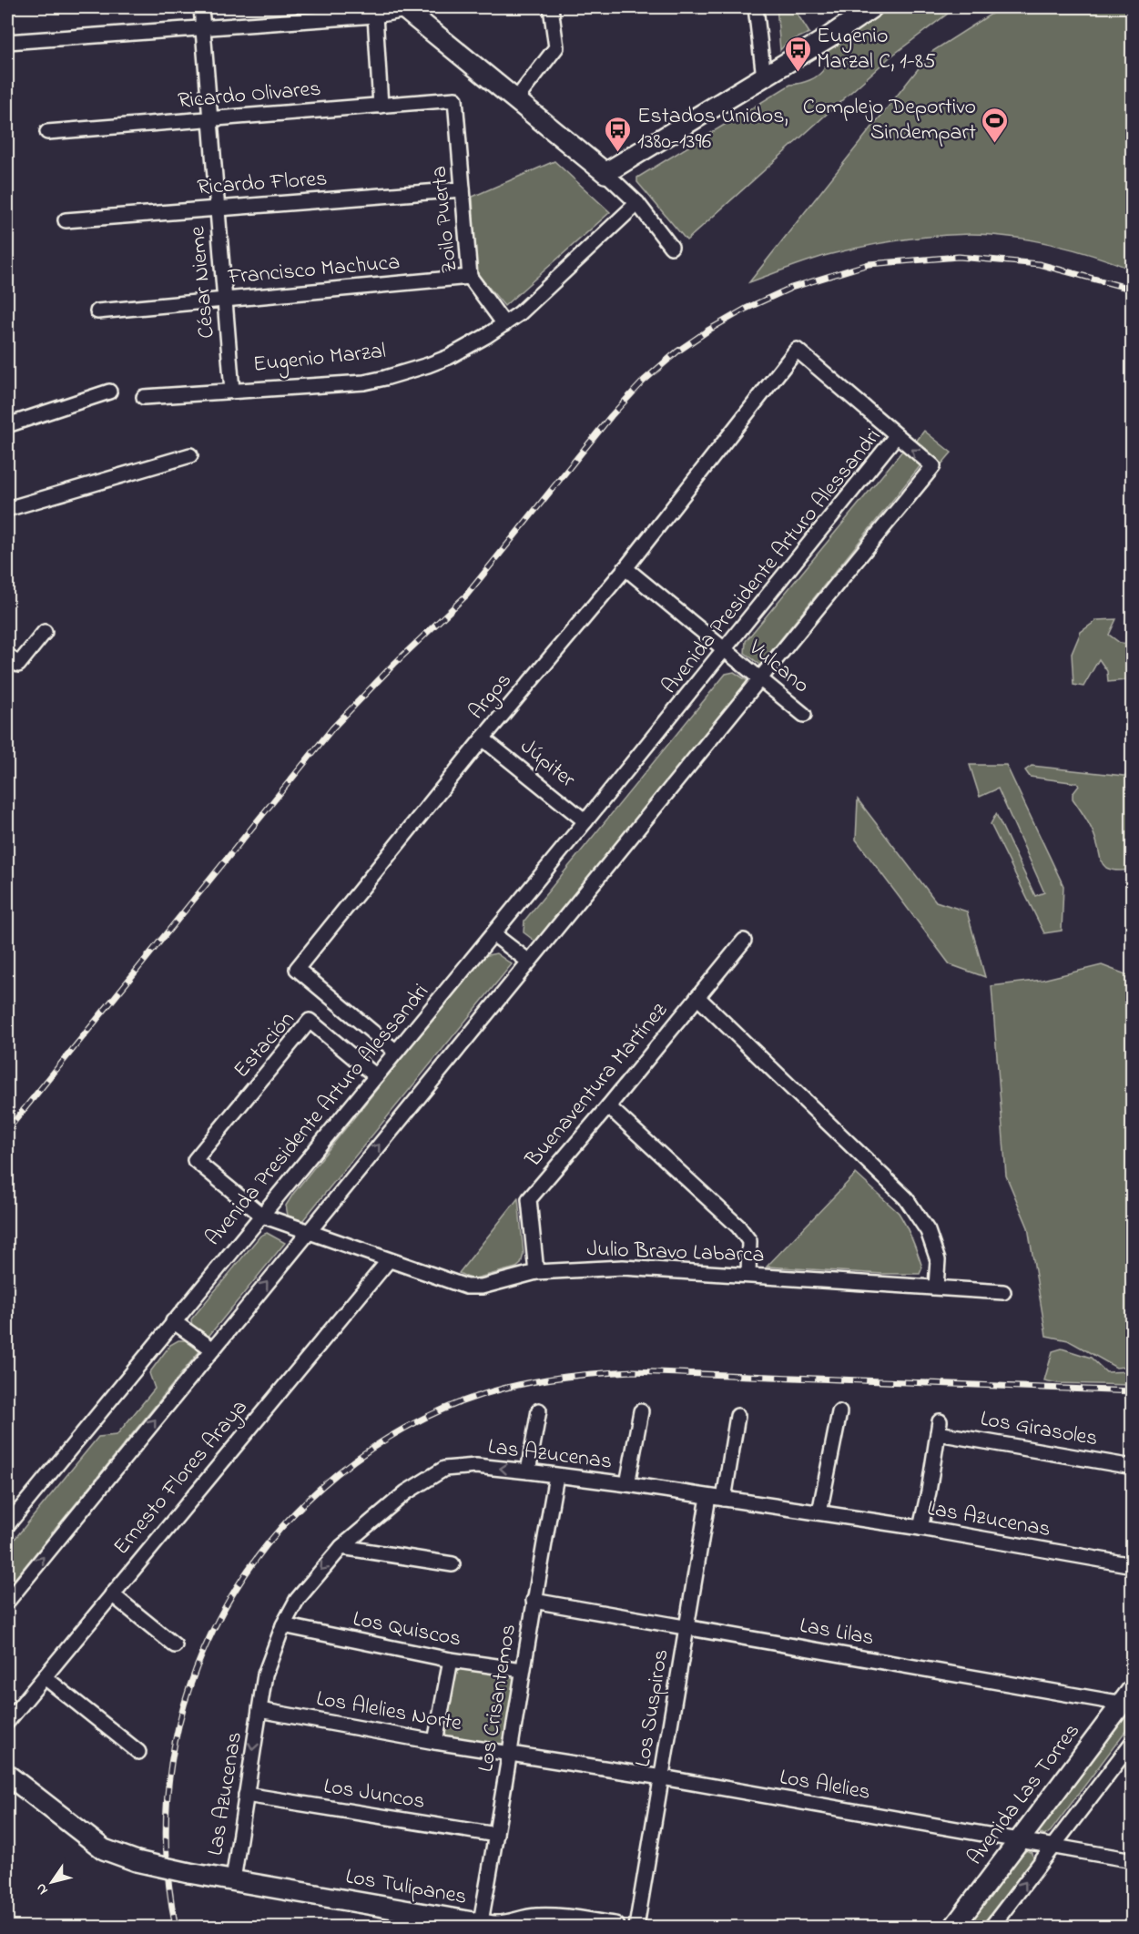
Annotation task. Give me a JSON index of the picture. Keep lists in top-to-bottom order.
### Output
{
  "streets": {
    "street": [
      "Ricardo Olivares",
      "Ricardo Flores",
      "Zoilo Puerta",
      "Francisco Machuca",
      "César Nieme",
      "Eugenio Marzal",
      "Avenida Presidente Arturo Alessandri",
      "Vulcano",
      "Argos",
      "Júpiter",
      "Estación",
      "Buenaventura Martínez",
      "Julio Bravo Labarca",
      "Los Girasoles",
      "Las Azucenas",
      "Ernesto Flores Araya",
      "Los Quiscos",
      "Las Lilas",
      "Los Crisantemos",
      "Los Suspiros",
      "Los Alelies Norte",
      "Los Alelies",
      "Los Juncos",
      "Avenida Las Torres",
      "Los Tulipanes"
    ]
  },
  "crossings": [
    ["Ricardo Olivares", "Zoilo Puerta"],
    ["Ricardo Olivares", "César Nieme"],
    ["Ricardo Flores", "Zoilo Puerta"],
    ["Ricardo Flores", "César Nieme"],
    ["Zoilo Puerta", "Francisco Machuca"],
    ["Zoilo Puerta", "Eugenio Marzal"],
    ["Francisco Machuca", "César Nieme"],
    ["César Nieme", "Eugenio Marzal"],
    ["Avenida Presidente Arturo Alessandri", "Vulcano"],
    ["Avenida Presidente Arturo Alessandri", "Argos"],
    ["Avenida Presidente Arturo Alessandri", "Júpiter"],
    ["Avenida Presidente Arturo Alessandri", "Estación"],
    ["Avenida Presidente Arturo Alessandri", "Julio Bravo Labarca"],
    ["Vulcano", "Argos"],
    ["Argos", "Júpiter"],
    ["Estación", "Julio Bravo Labarca"],
    ["Buenaventura Martínez", "Julio Bravo Labarca"],
    ["Julio Bravo Labarca", "Ernesto Flores Araya"],
    ["Los Girasoles", "Las Azucenas"],
    ["Las Azucenas", "Los Quiscos"],
    ["Las Azucenas", "Los Crisantemos"],
    ["Las Azucenas", "Los Suspiros"],
    ["Las Azucenas", "Los Alelies Norte"],
    ["Las Azucenas", "Los Juncos"],
    ["Las Azucenas", "Los Tulipanes"],
    ["Los Quiscos", "Los Crisantemos"],
    ["Las Lilas", "Los Crisantemos"],
    ["Las Lilas", "Los Suspiros"],
    ["Las Lilas", "Avenida Las Torres"],
    ["Los Crisantemos", "Los Alelies Norte"],
    ["Los Crisantemos", "Los Alelies"],
    ["Los Crisantemos", "Los Juncos"],
    ["Los Crisantemos", "Los Tulipanes"],
    ["Los Suspiros", "Los Alelies"],
    ["Los Alelies Norte", "Los Alelies"],
    ["Los Alelies", "Avenida Las Torres"]
  ],
  "places": {
    "bus stop": ["Eugenio Marzal C, 1-85", "Estados Unidos, 1380-1396"],
    "sports": ["Complejo Deportivo Sindempart"]
  },
  "north": "bottom left"
}
